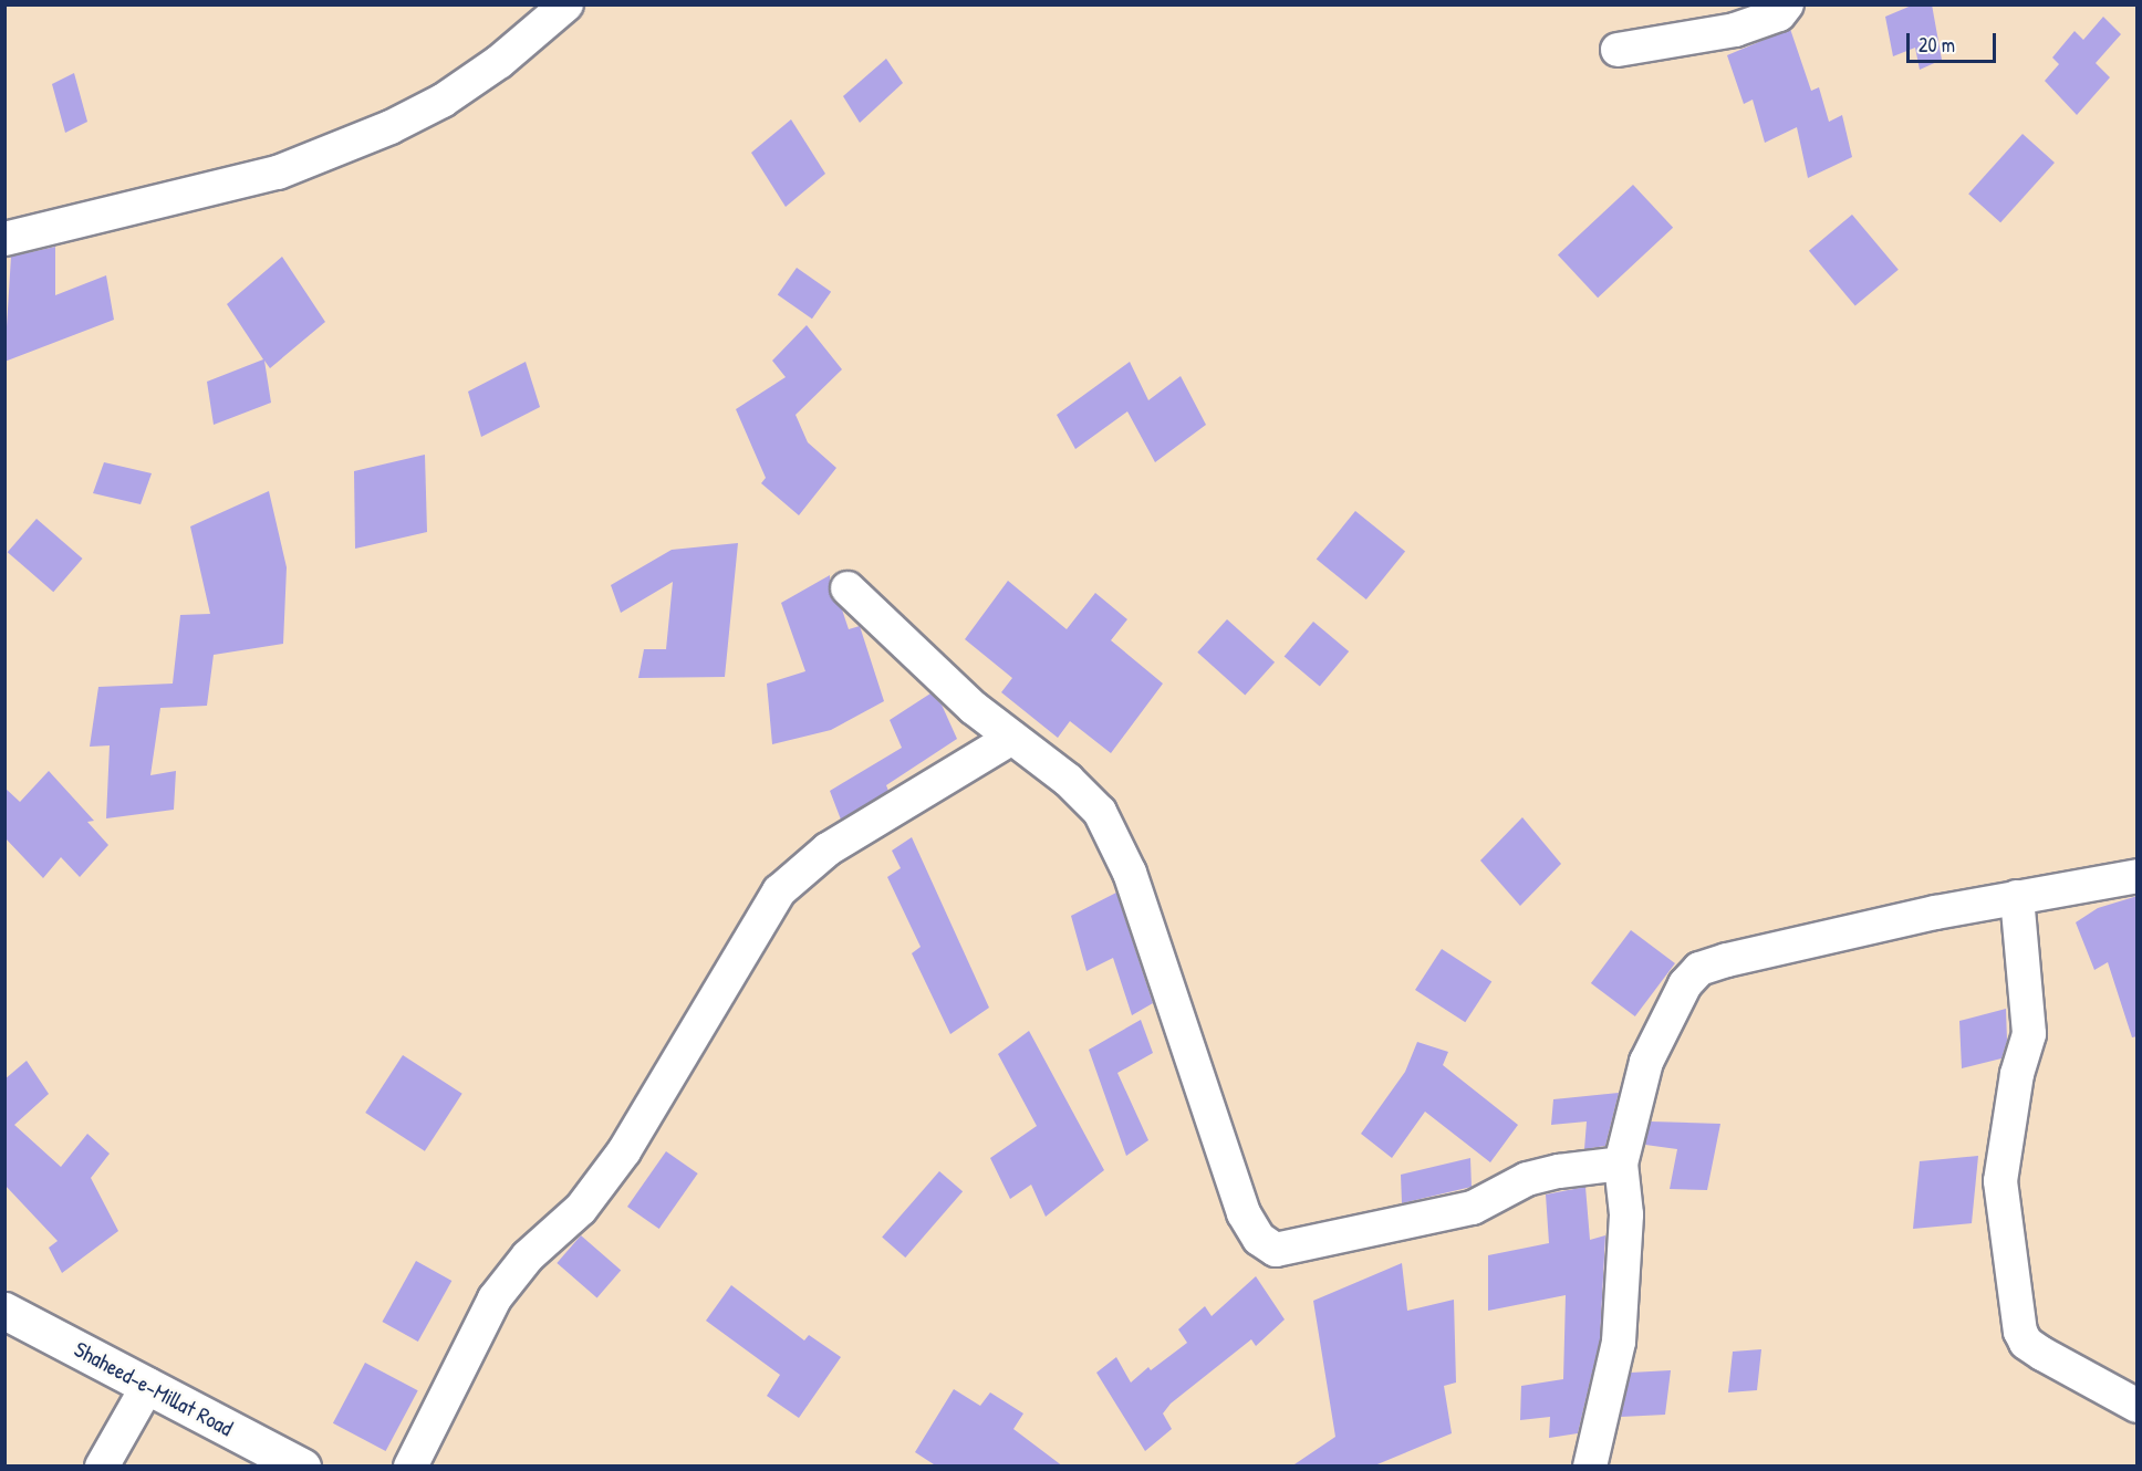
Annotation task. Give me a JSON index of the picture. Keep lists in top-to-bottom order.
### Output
{
  "streets": {
    "main road": ["Shaheed-e-Millat Road"]
  },
  "scale_bar": "20 m"
}
